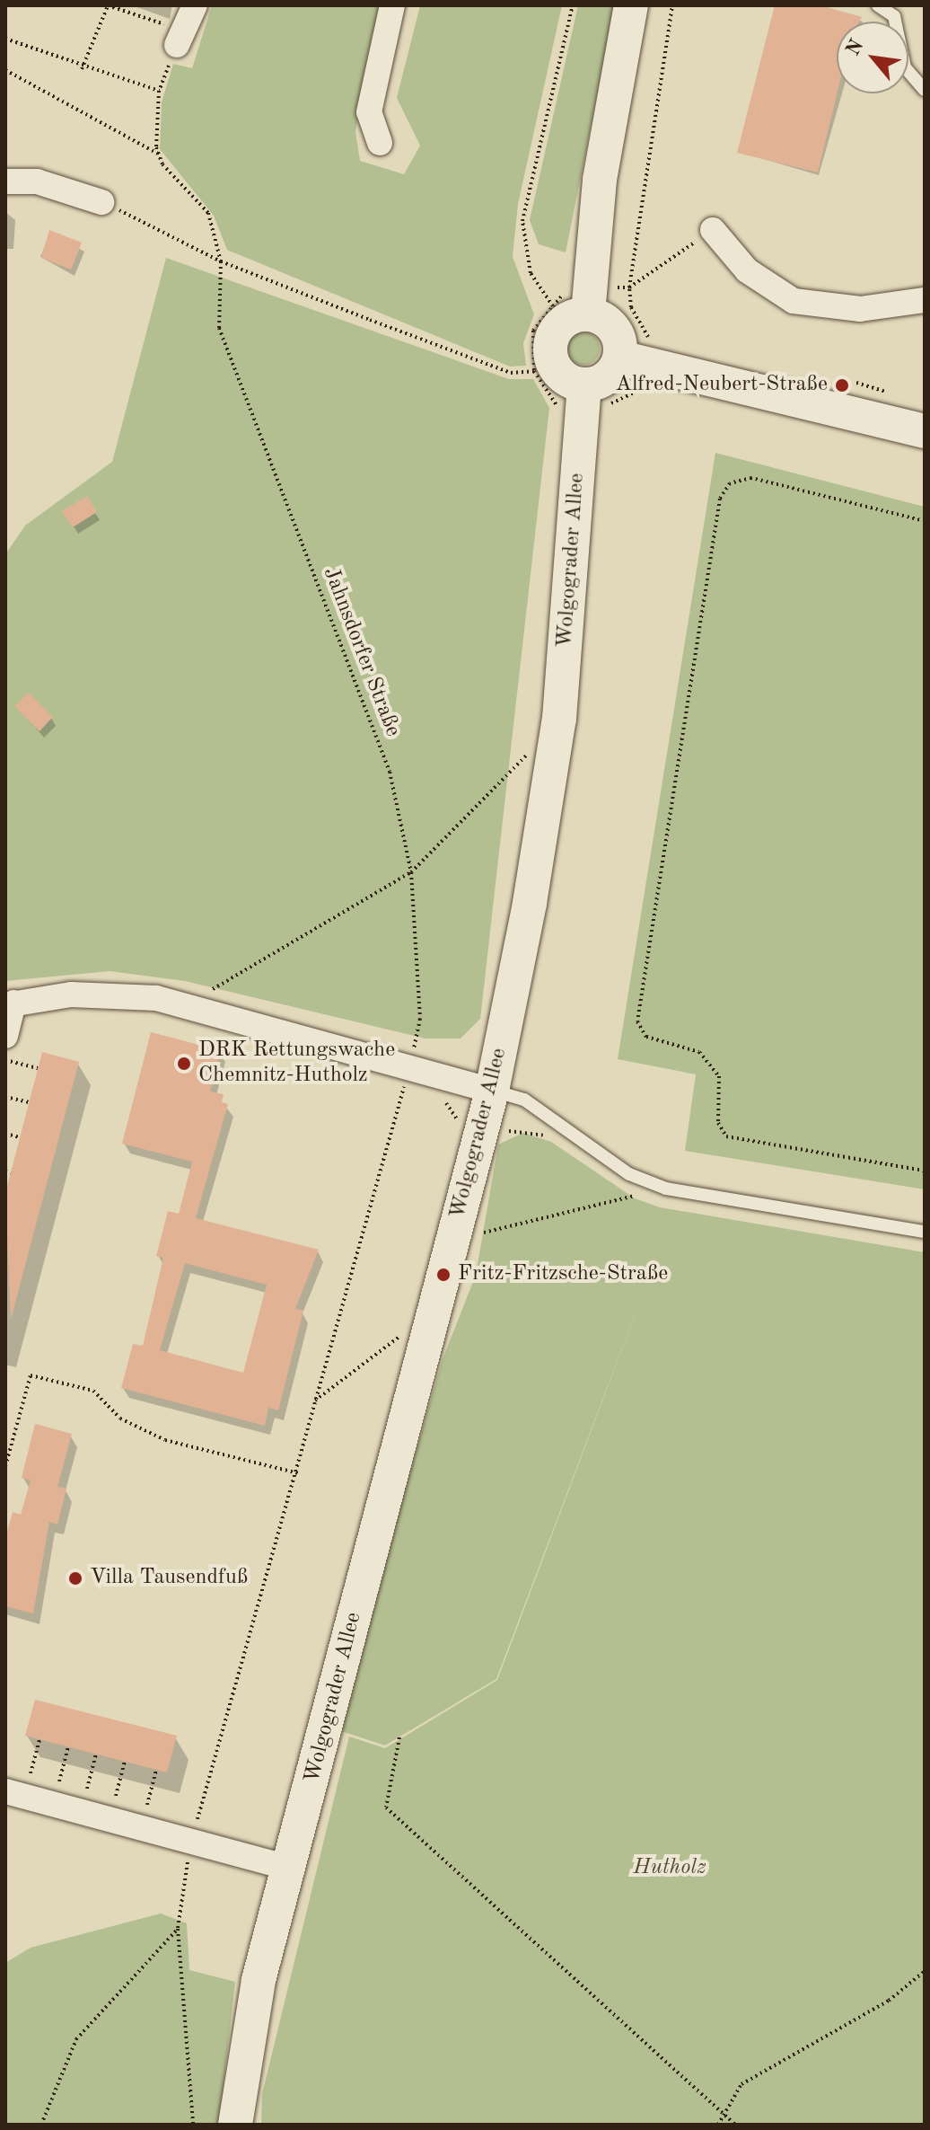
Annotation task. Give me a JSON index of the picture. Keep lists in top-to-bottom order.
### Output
{
  "streets": {
    "main road": ["Wolgograder Allee"],
    "path": ["Jahnsdorfer Straße"]
  },
  "parks": ["Hutholz"],
  "places": [
    "Alfred-Neubert-Straße",
    "DRK Rettungswache Chemnitz-Hutholz",
    "Fritz-Fritzsche-Straße",
    "Villa Tausendfuß"
  ],
  "north": "top left"
}
